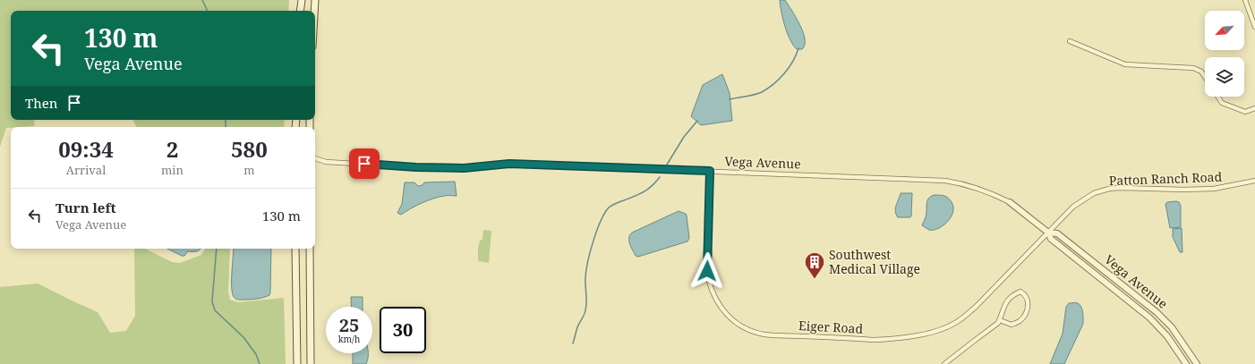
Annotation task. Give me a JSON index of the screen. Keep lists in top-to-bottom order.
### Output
{
  "streets": {
    "street": ["Vega Avenue", "Patton Ranch Road", "Eiger Road"]
  },
  "crossings": [
    ["Vega Avenue", "Patton Ranch Road"],
    ["Vega Avenue", "Eiger Road"],
    ["Patton Ranch Road", "Eiger Road"]
  ],
  "places": {
    "building": ["Southwest Medical Village"]
  },
  "north": "bottom left",
  "page": {
    "turn": ["130 m", "Vega Avenue"],
    "then": "Then",
    "eta": [
      "09:34",
      "Arrival",
      "2",
      "min",
      "580",
      "m"
    ],
    "list": [
      {
        "name": "Turn left",
        "note": "Vega Avenue",
        "value": "130 m"
      }
    ],
    "speed": "25 km/h",
    "limit": "30"
  }
}
